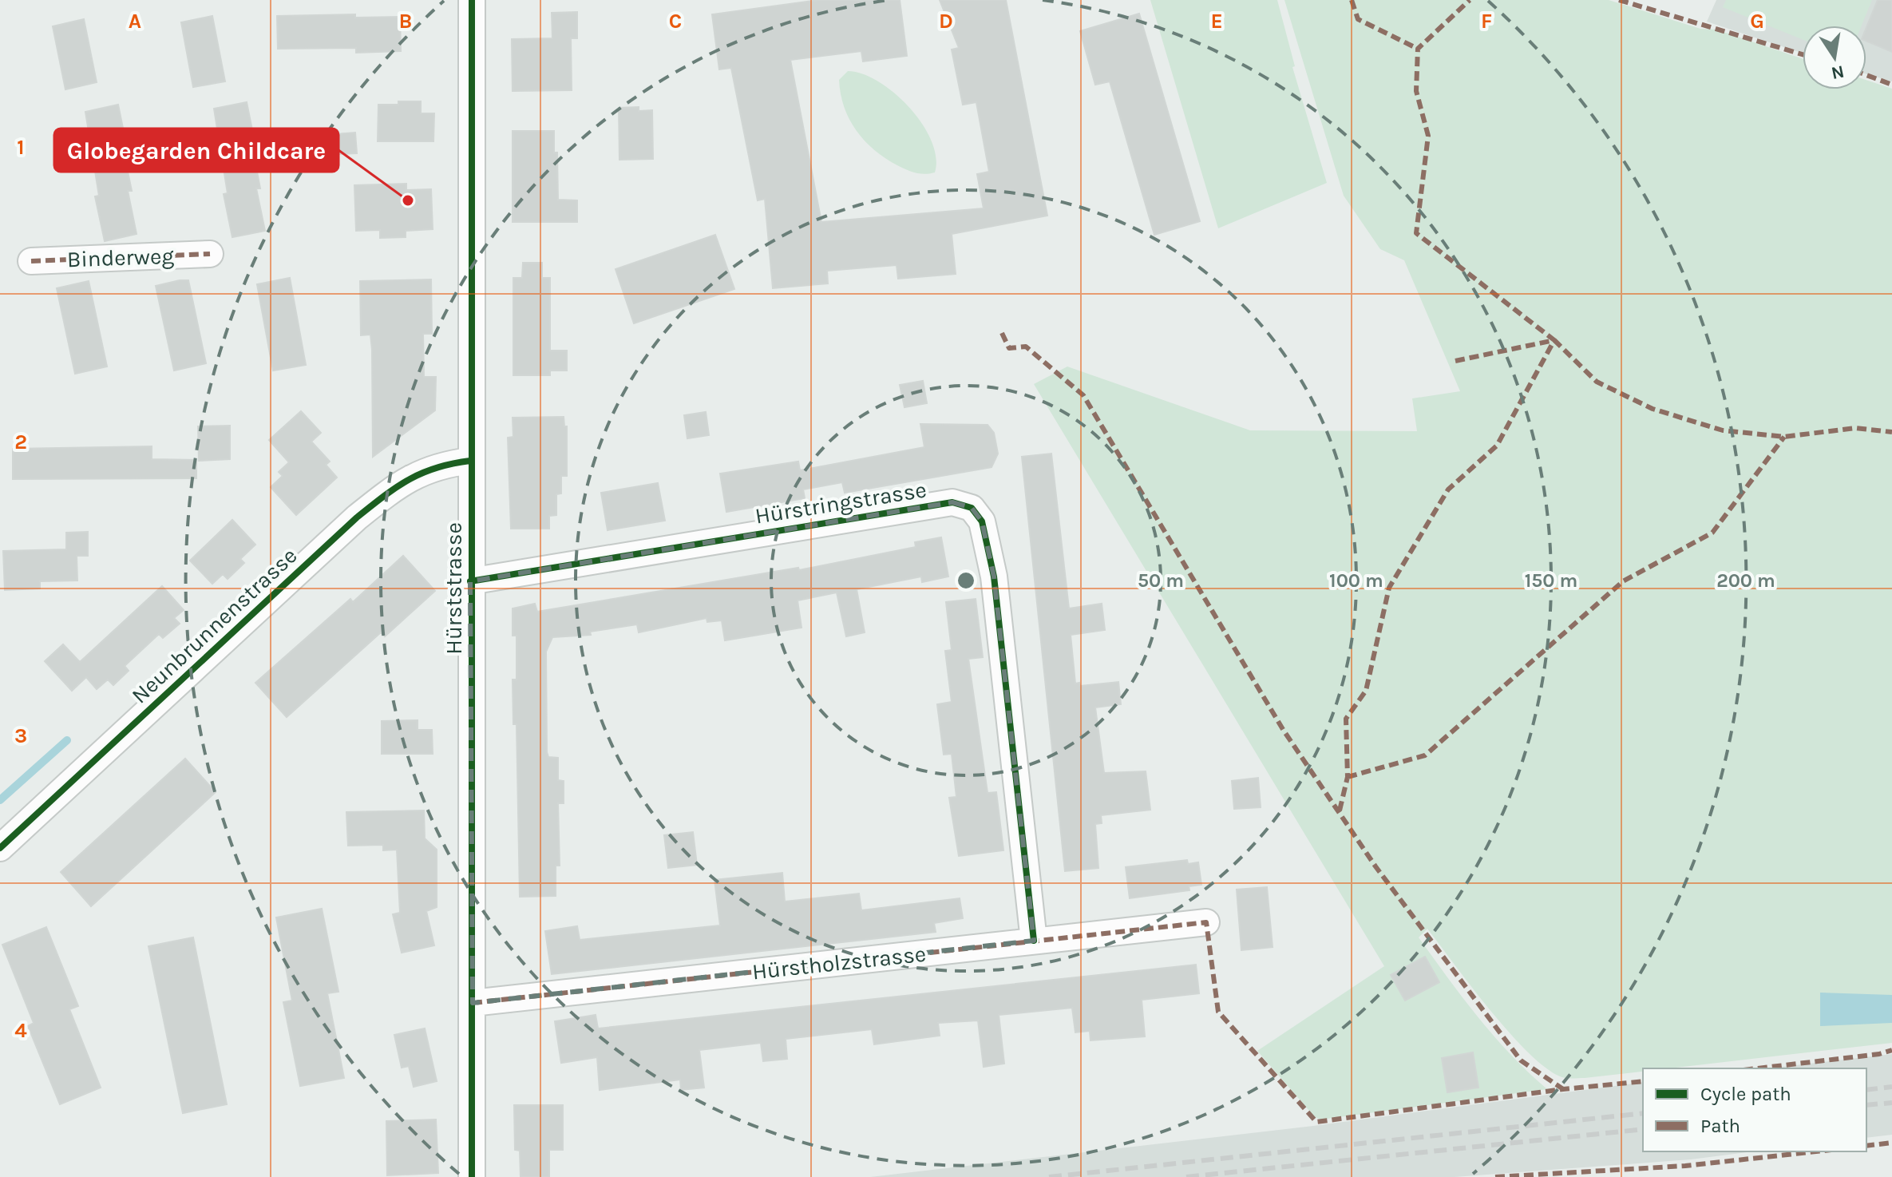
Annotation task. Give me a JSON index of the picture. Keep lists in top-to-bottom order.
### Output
{
  "streets": {
    "street": [
      "Binderweg",
      "Hürstringstrasse",
      "Hürststrasse",
      "Neunbrunnenstrasse",
      "Hürstholzstrasse"
    ]
  },
  "crossings": [
    ["Hürstringstrasse", "Hürststrasse"],
    ["Hürstringstrasse", "Hürstholzstrasse"],
    ["Hürststrasse", "Neunbrunnenstrasse"],
    ["Hürststrasse", "Hürstholzstrasse"]
  ],
  "places": ["Globegarden Childcare"],
  "legend": ["Cycle path", "Path"],
  "north": "bottom",
  "grid": {
    "columns": [
      "A",
      "B",
      "C",
      "D",
      "E",
      "F",
      "G"
    ],
    "rows": [
      "1",
      "2",
      "3",
      "4"
    ]
  },
  "rings": [
    "50 m",
    "100 m",
    "150 m",
    "200 m"
  ]
}
